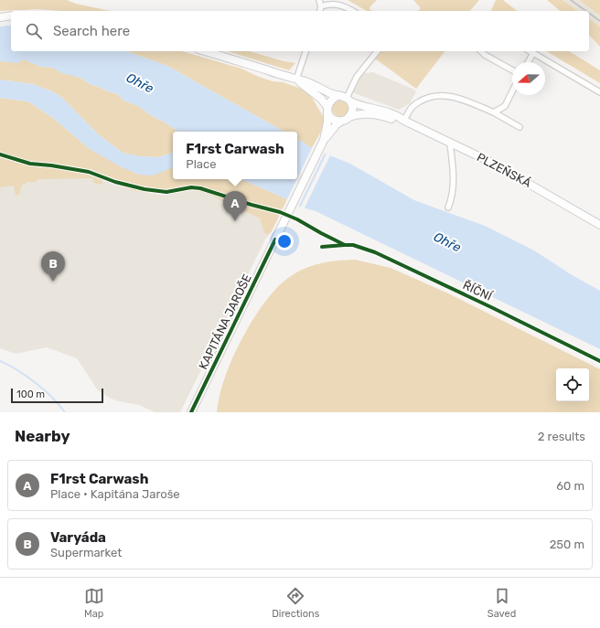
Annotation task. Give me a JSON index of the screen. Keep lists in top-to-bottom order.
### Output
{
  "streets": {
    "street": ["PLZEŇSKÁ", "KAPITÁNA JAROŠE"],
    "cycle path": ["ŘÍČNÍ"]
  },
  "crossings": [
    ["PLZEŇSKÁ", "KAPITÁNA JAROŠE"]
  ],
  "water": ["Ohře"],
  "scale_bar": "100 m",
  "north": "left",
  "page": {
    "search": "Search here",
    "popup": ["F1rst Carwash", "Place"],
    "pins": ["A", "B"],
    "scale": "100 m",
    "heading": ["Nearby", "2 results"],
    "list": [
      {
        "mark": "A",
        "name": "F1rst Carwash",
        "note": "Place · Kapitána Jaroše",
        "value": "60 m"
      },
      {
        "mark": "B",
        "name": "Varyáda",
        "note": "Supermarket",
        "value": "250 m"
      }
    ],
    "nav": ["Map", "Directions", "Saved"]
  }
}
